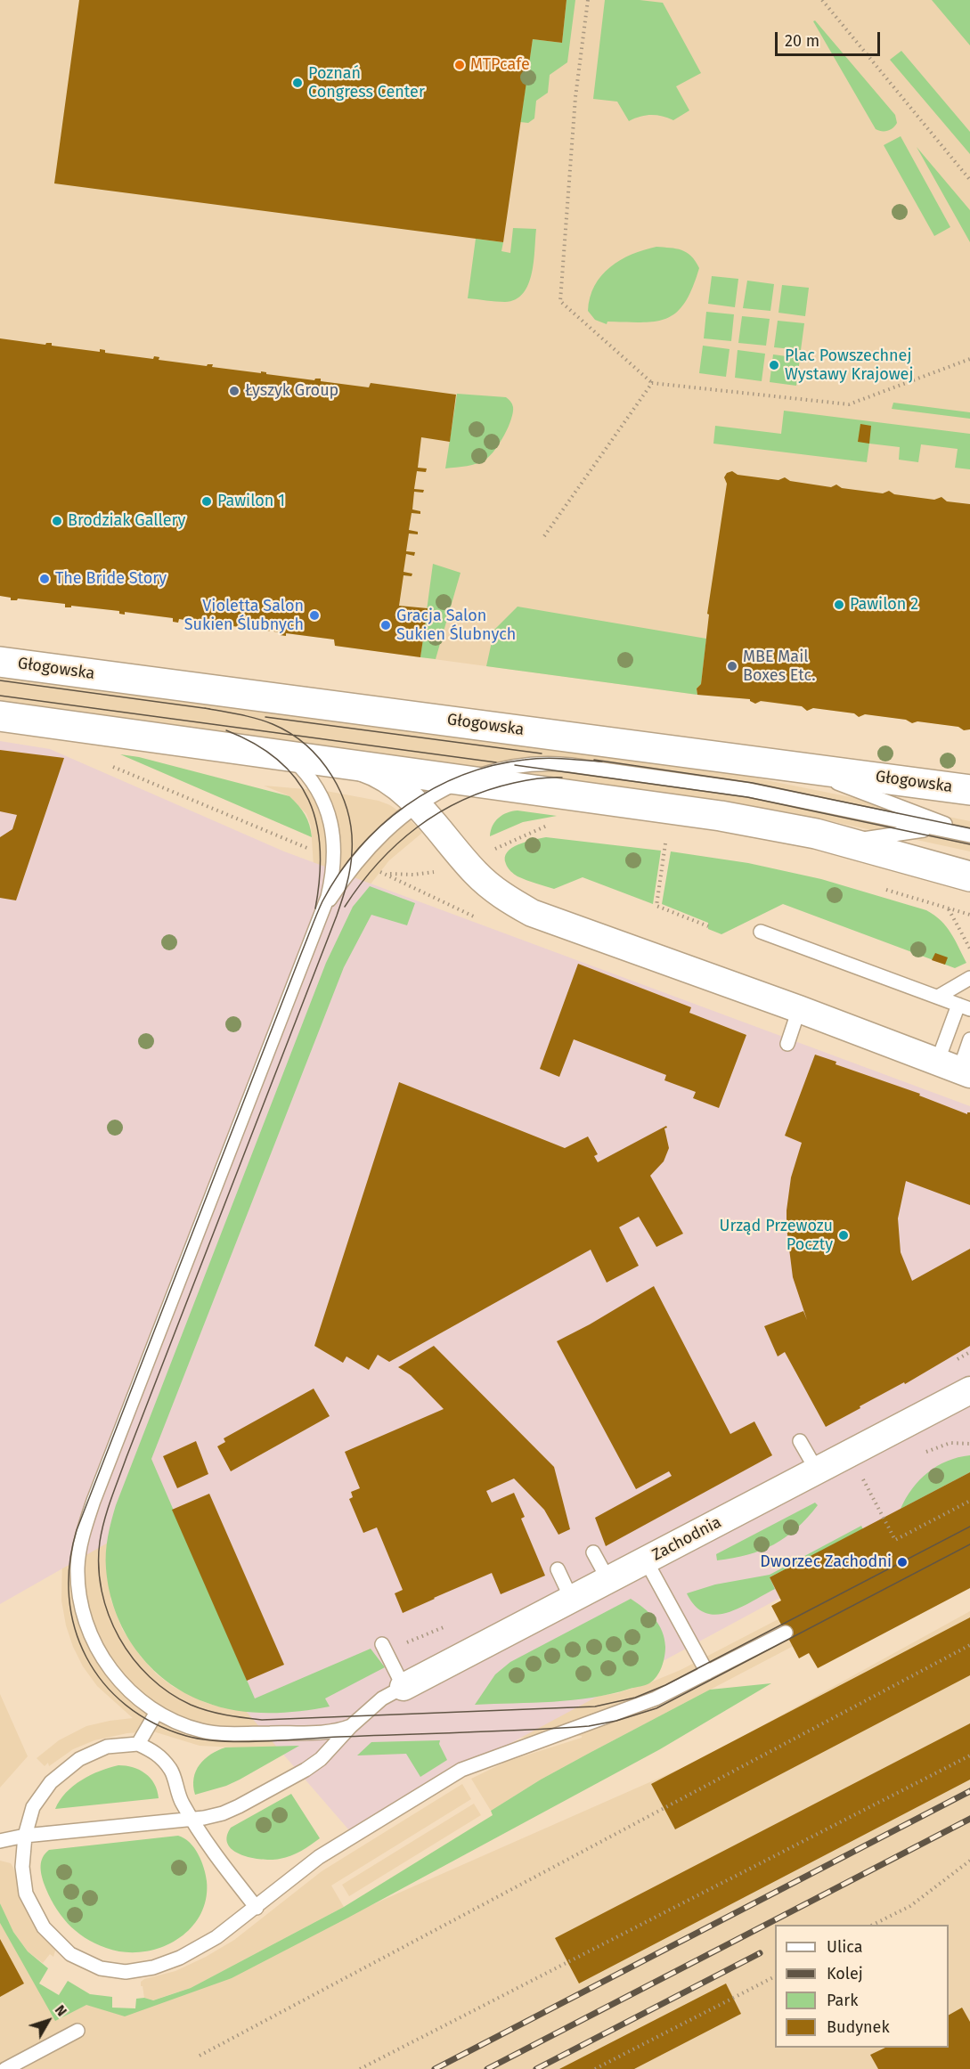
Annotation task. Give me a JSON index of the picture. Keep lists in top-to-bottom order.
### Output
{
  "streets": {
    "street": ["Głogowska", "Zachodnia"]
  },
  "places": [
    "MTPcafe",
    "Poznań Congress Center",
    "Plac Powszechnej Wystawy Krajowej",
    "Łyszyk Group",
    "Pawilon 1",
    "Brodziak Gallery",
    "The Bride Story",
    "Pawilon 2",
    "Violetta Salon Sukien Ślubnych",
    "Gracja Salon Sukien Ślubnych",
    "MBE Mail Boxes Etc.",
    "Urząd Przewozu Poczty",
    "Dworzec Zachodni"
  ],
  "legend": [
    "Ulica",
    "Kolej",
    "Park",
    "Budynek"
  ],
  "scale_bar": "20 m",
  "north": "top right"
}
